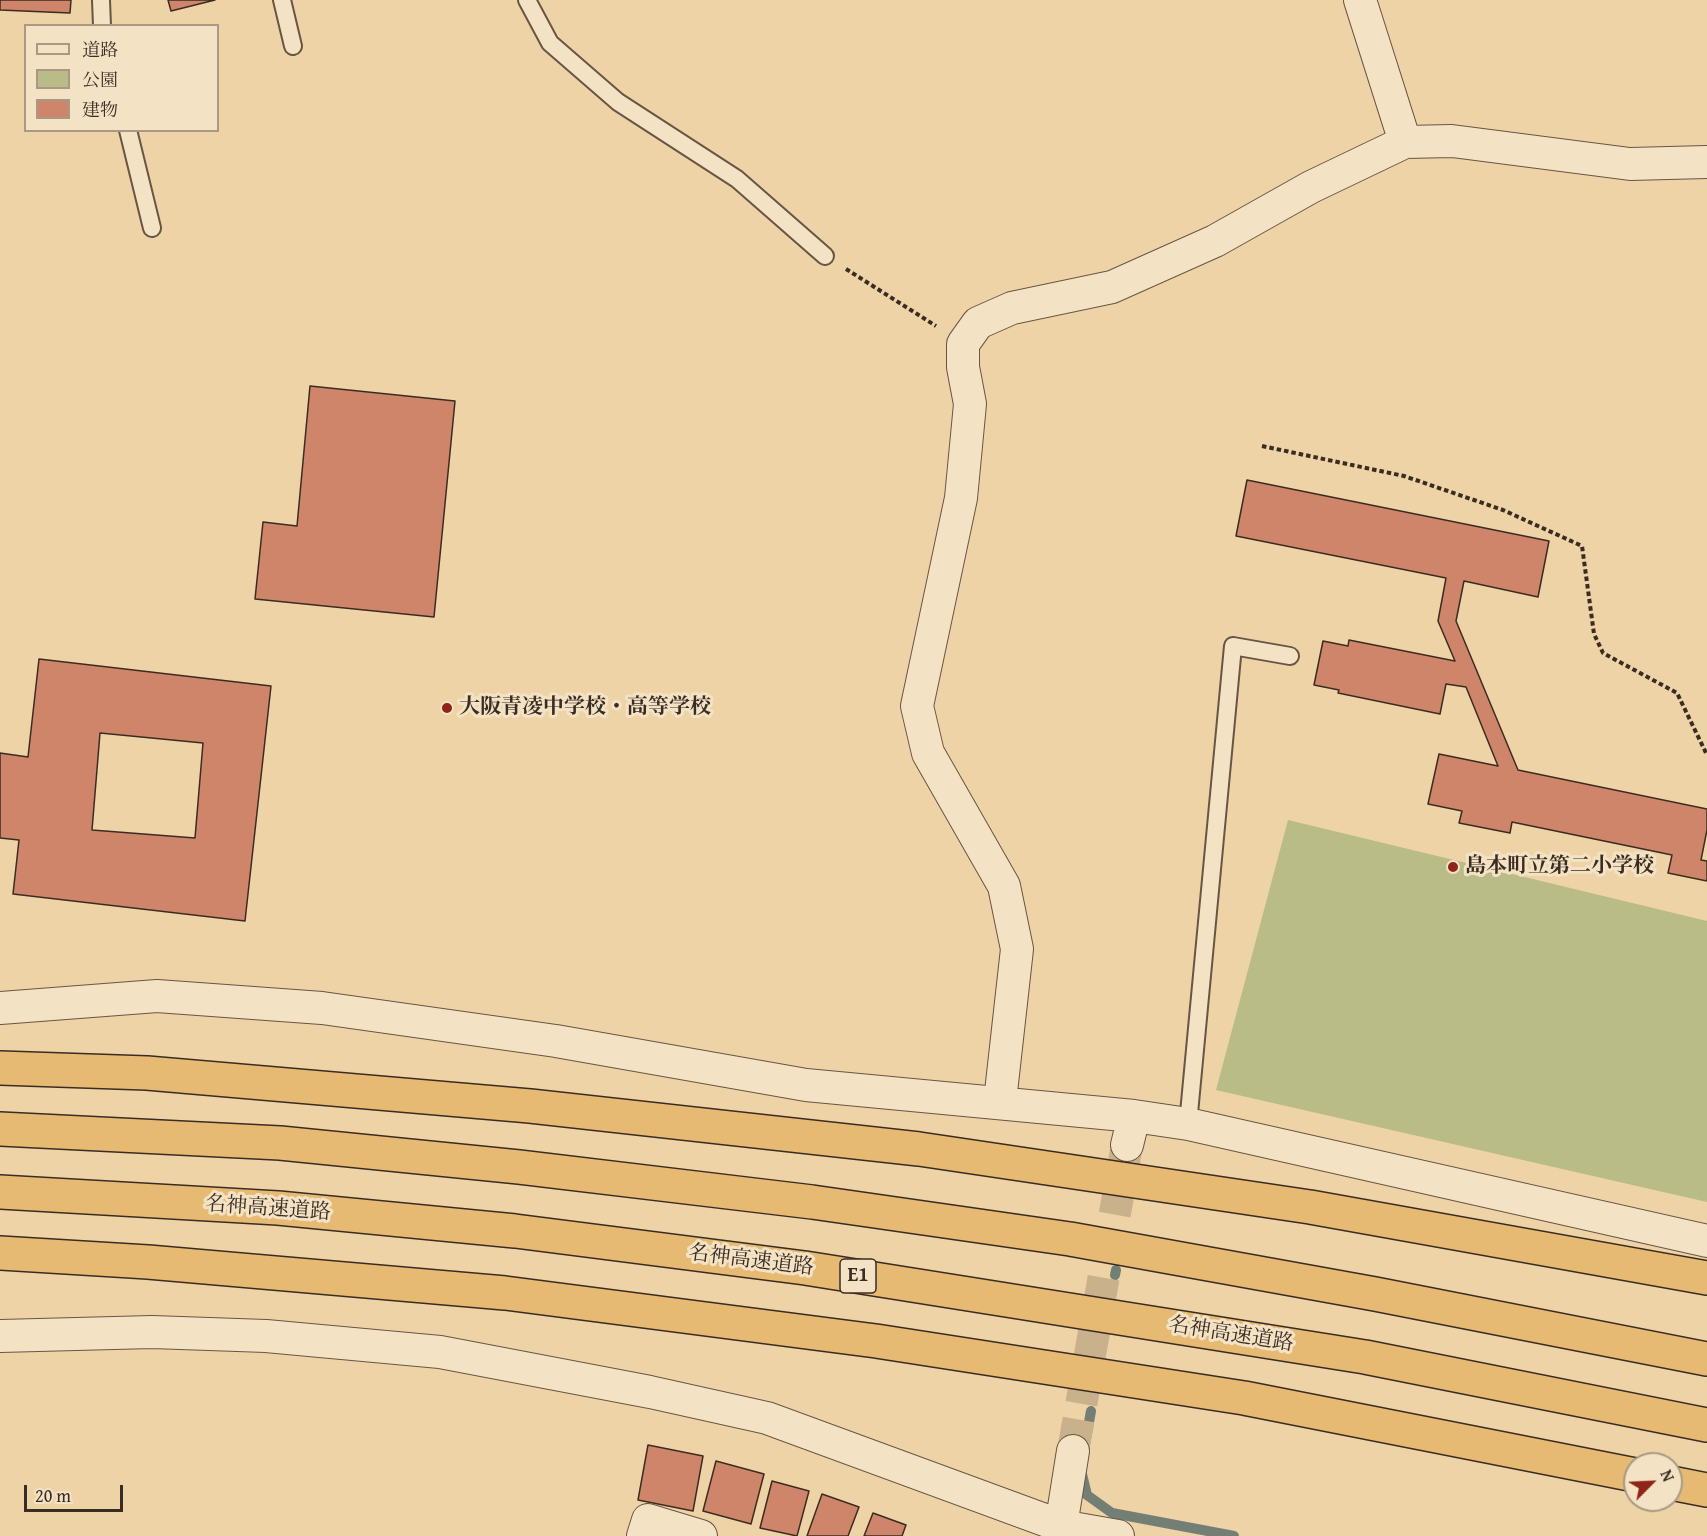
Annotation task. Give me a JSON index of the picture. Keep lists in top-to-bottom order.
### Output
{
  "streets": {
    "highway": ["名神高速道路", "E1"]
  },
  "places": ["大阪青凌中学校・高等学校", "島本町立第二小学校"],
  "legend": ["道路", "公園", "建物"],
  "scale_bar": "20 m",
  "north": "top right"
}
